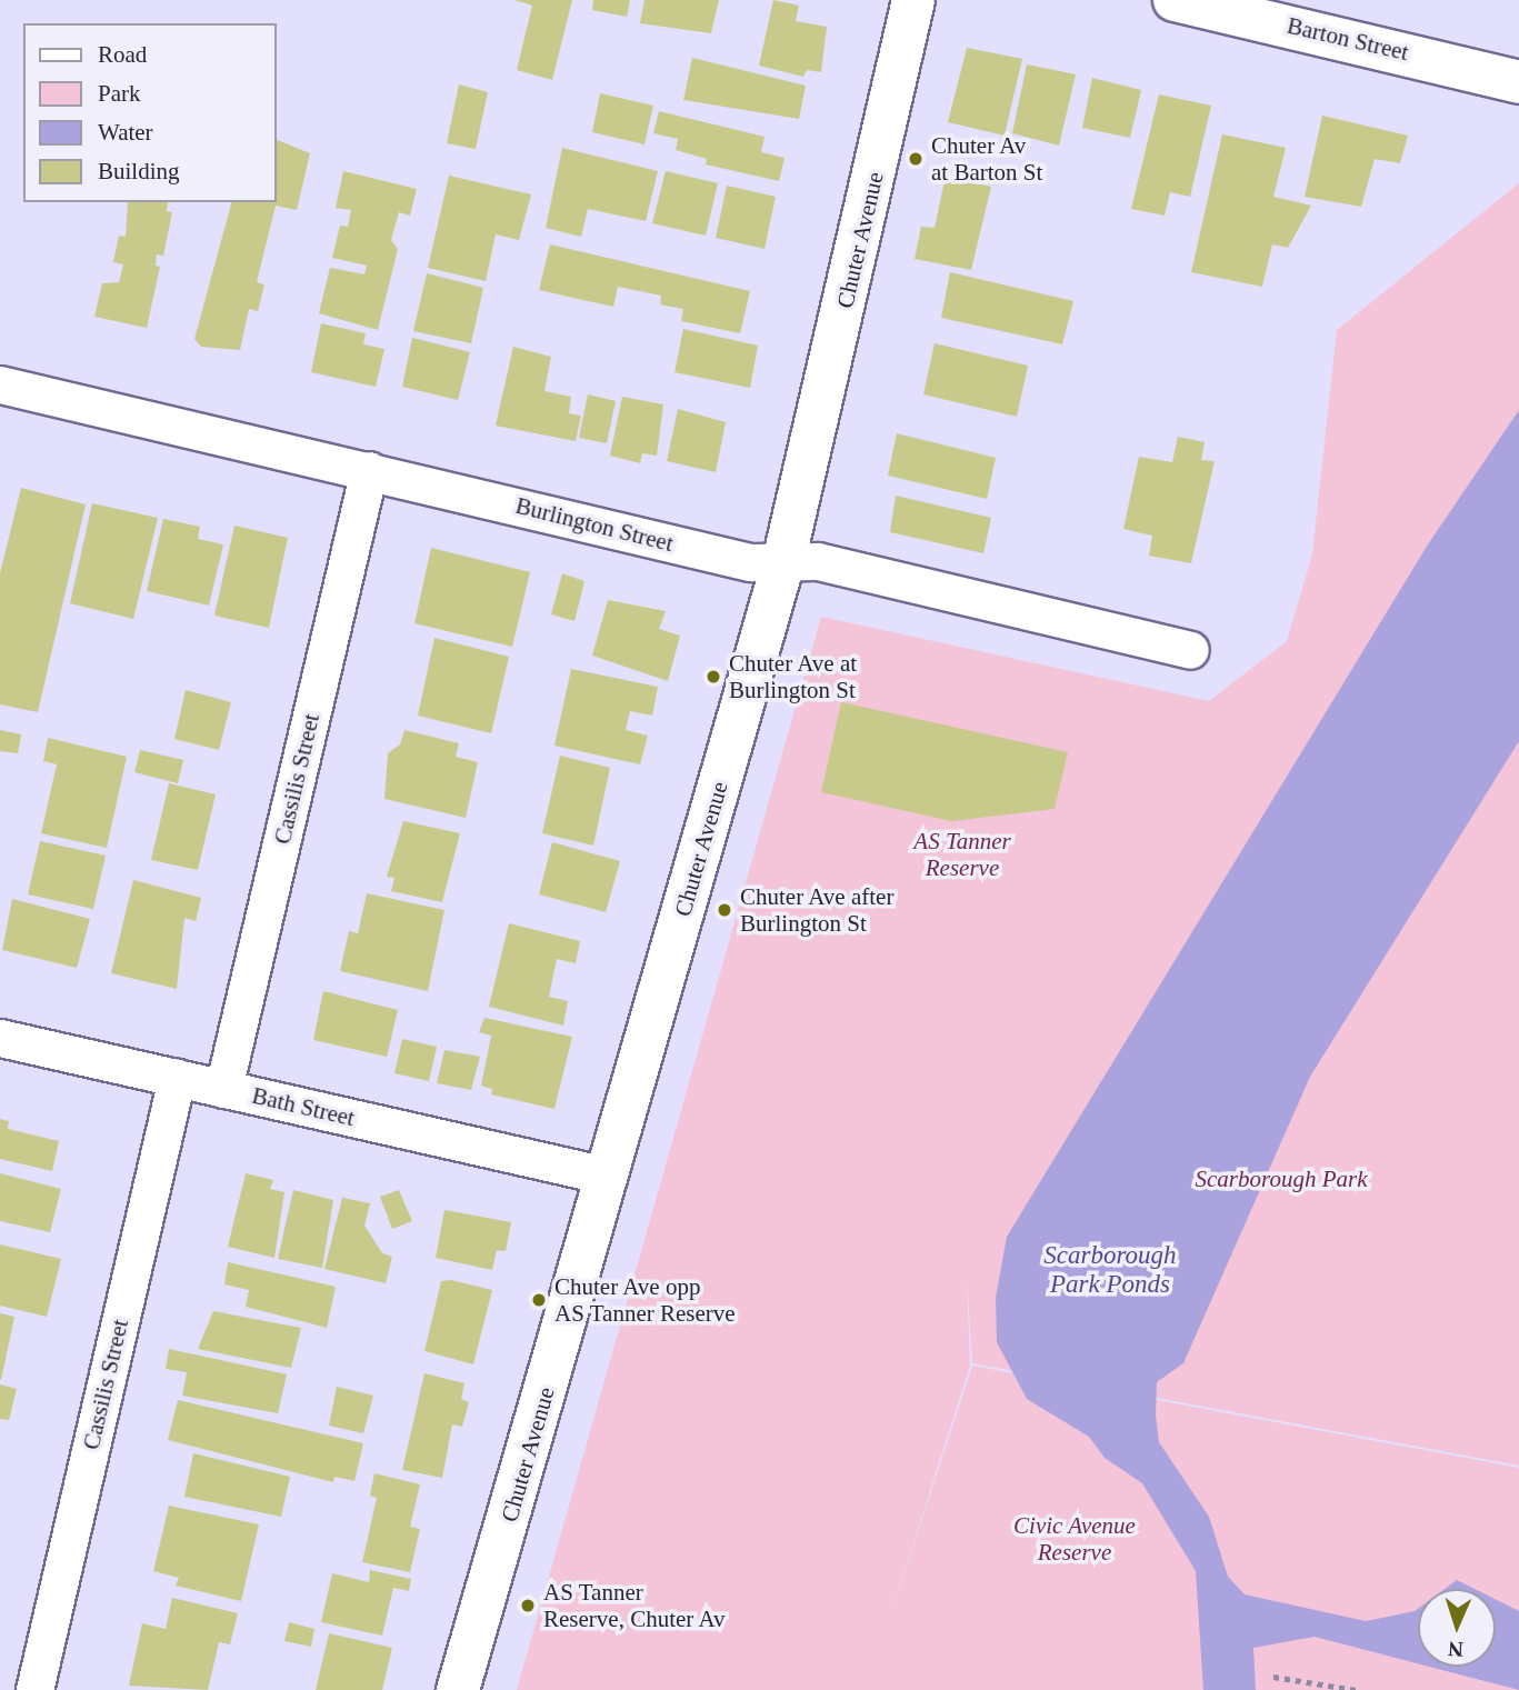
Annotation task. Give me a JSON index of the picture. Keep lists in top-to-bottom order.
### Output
{
  "streets": {
    "main road": ["Barton Street", "Chuter Avenue"],
    "street": ["Burlington Street", "Cassilis Street", "Bath Street"]
  },
  "crossings": [
    ["Chuter Avenue", "Burlington Street"],
    ["Chuter Avenue", "Bath Street"],
    ["Burlington Street", "Cassilis Street"],
    ["Cassilis Street", "Bath Street"]
  ],
  "water": ["Scarborough Park Ponds"],
  "parks": ["AS Tanner Reserve", "Scarborough Park", "Civic Avenue Reserve"],
  "places": [
    "Chuter Av at Barton St",
    "Chuter Ave at Burlington St",
    "Chuter Ave after Burlington St",
    "Chuter Ave opp AS Tanner Reserve",
    "AS Tanner Reserve, Chuter Av"
  ],
  "legend": [
    "Road",
    "Park",
    "Water",
    "Building"
  ],
  "north": "bottom"
}
